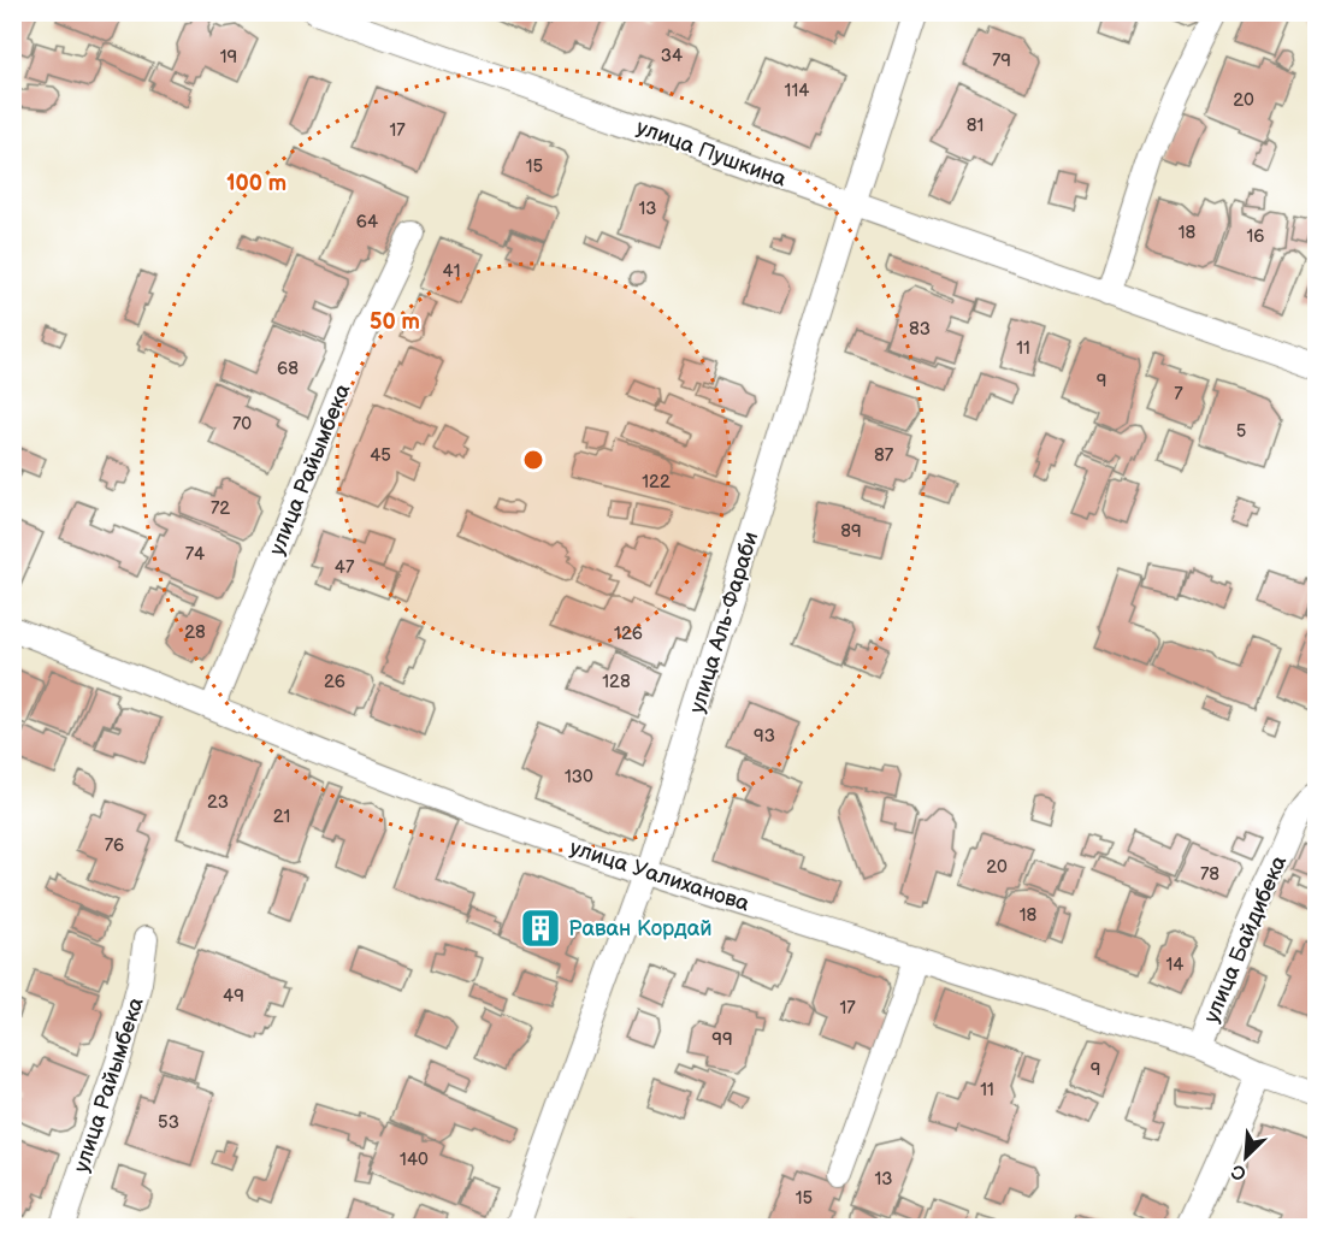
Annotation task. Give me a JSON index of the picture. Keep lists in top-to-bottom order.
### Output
{
  "streets": {
    "street": [
      "улица Пушкина",
      "улица Райымбека",
      "улица Аль-Фараби",
      "улица Уалиханова",
      "улица Байдибека"
    ]
  },
  "crossings": [
    ["улица Пушкина", "улица Аль-Фараби"],
    ["улица Райымбека", "улица Уалиханова"],
    ["улица Аль-Фараби", "улица Уалиханова"],
    ["улица Уалиханова", "улица Байдибека"]
  ],
  "places": {
    "building": ["Раван Кордай"]
  },
  "house_numbers": [
    "34",
    "19",
    "79",
    "114",
    "20",
    "81",
    "17",
    "15",
    "13",
    "64",
    "18",
    "16",
    "41",
    "83",
    "11",
    "68",
    "9",
    "7",
    "70",
    "5",
    "45",
    "87",
    "122",
    "72",
    "89",
    "74",
    "47",
    "28",
    "126",
    "26",
    "128",
    "93",
    "130",
    "23",
    "21",
    "76",
    "20",
    "78",
    "18",
    "14",
    "49",
    "17",
    "99",
    "9",
    "11",
    "53",
    "140",
    "13",
    "15"
  ],
  "north": "bottom left",
  "rings": ["100 m", "50 m"]
}
